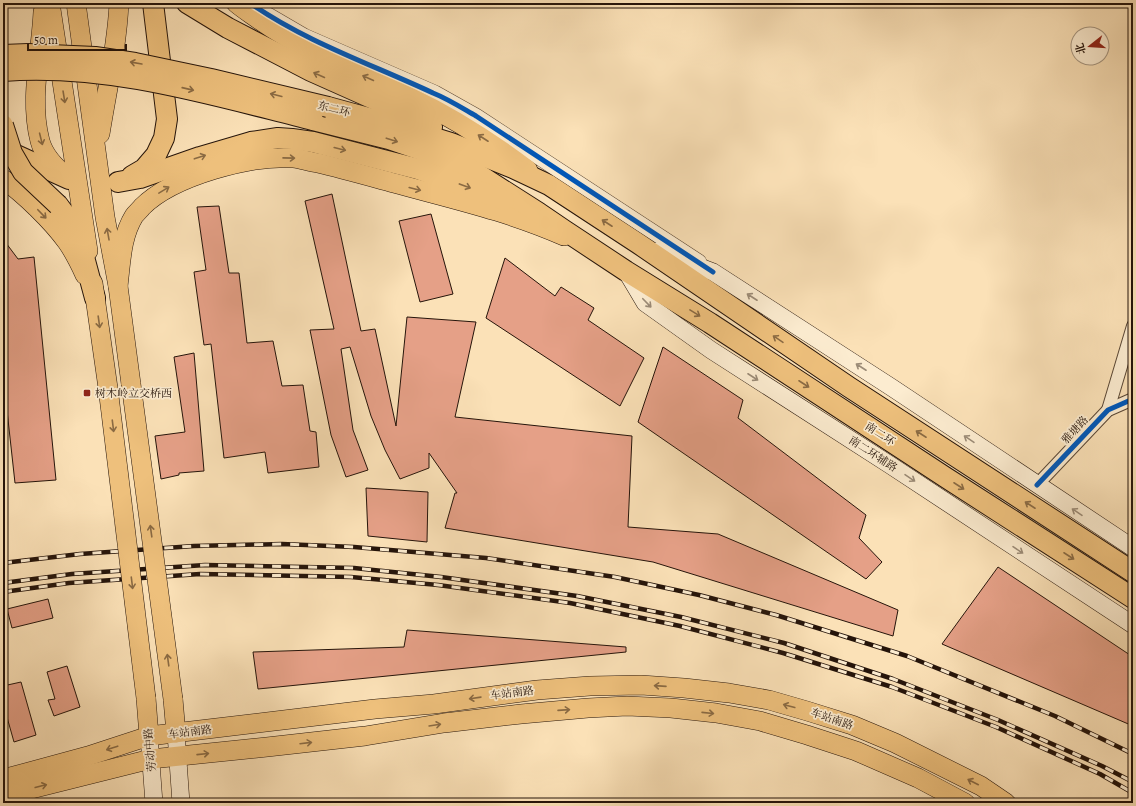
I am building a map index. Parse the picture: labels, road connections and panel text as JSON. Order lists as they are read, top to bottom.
{
  "streets": {
    "highway": ["东二环", "南二环"],
    "main road": ["南二环辅路", "车站南路", "劳动中路"],
    "street": ["雅塘路"]
  },
  "crossings": [
    ["东二环", "南二环"],
    ["东二环", "南二环辅路"],
    ["南二环", "南二环辅路"],
    ["车站南路", "劳动中路"]
  ],
  "places": {
    "transit": ["树木岭立交桥西"]
  },
  "scale_bar": "50 m",
  "north": "left"
}
